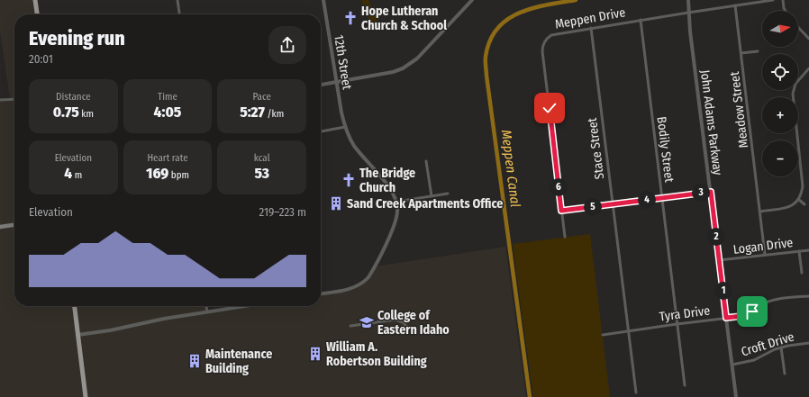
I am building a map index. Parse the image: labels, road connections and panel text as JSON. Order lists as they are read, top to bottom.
{
  "streets": {
    "street": [
      "Meppen Drive",
      "12th Street",
      "Meadow Street",
      "John Adams Parkway",
      "Stace Street",
      "Bodily Street",
      "Logan Drive",
      "Tyra Drive",
      "Croft Drive"
    ]
  },
  "crossings": [
    ["Meppen Drive", "Meadow Street"],
    ["Meppen Drive", "John Adams Parkway"],
    ["Meppen Drive", "Stace Street"],
    ["Meppen Drive", "Bodily Street"],
    ["Meadow Street", "Logan Drive"],
    ["John Adams Parkway", "Logan Drive"],
    ["John Adams Parkway", "Tyra Drive"],
    ["John Adams Parkway", "Croft Drive"],
    ["Stace Street", "Tyra Drive"],
    ["Bodily Street", "Tyra Drive"]
  ],
  "water": ["Meppen Canal"],
  "places": {
    "church": ["Hope Lutheran Church & School", "The Bridge Church"],
    "building": ["Sand Creek Apartments Office", "William A. Robertson Building", "Maintenance Building"],
    "school or university": ["College of Eastern Idaho"]
  },
  "north": "right",
  "page": {
    "map_buttons": ["+", "−"],
    "heading": ["Evening run", "20:01"],
    "stats": [
      ["Distance", "0.75 km"],
      ["Time", "4:05"],
      ["Pace", "5:27 /km"],
      ["Elevation", "4 m"],
      ["Heart rate", "169 bpm"],
      ["kcal", "53"]
    ],
    "pins": [
      "6",
      "3",
      "4",
      "5",
      "2",
      "1"
    ],
    "chart": ["Elevation", "219–223 m"]
  }
}
